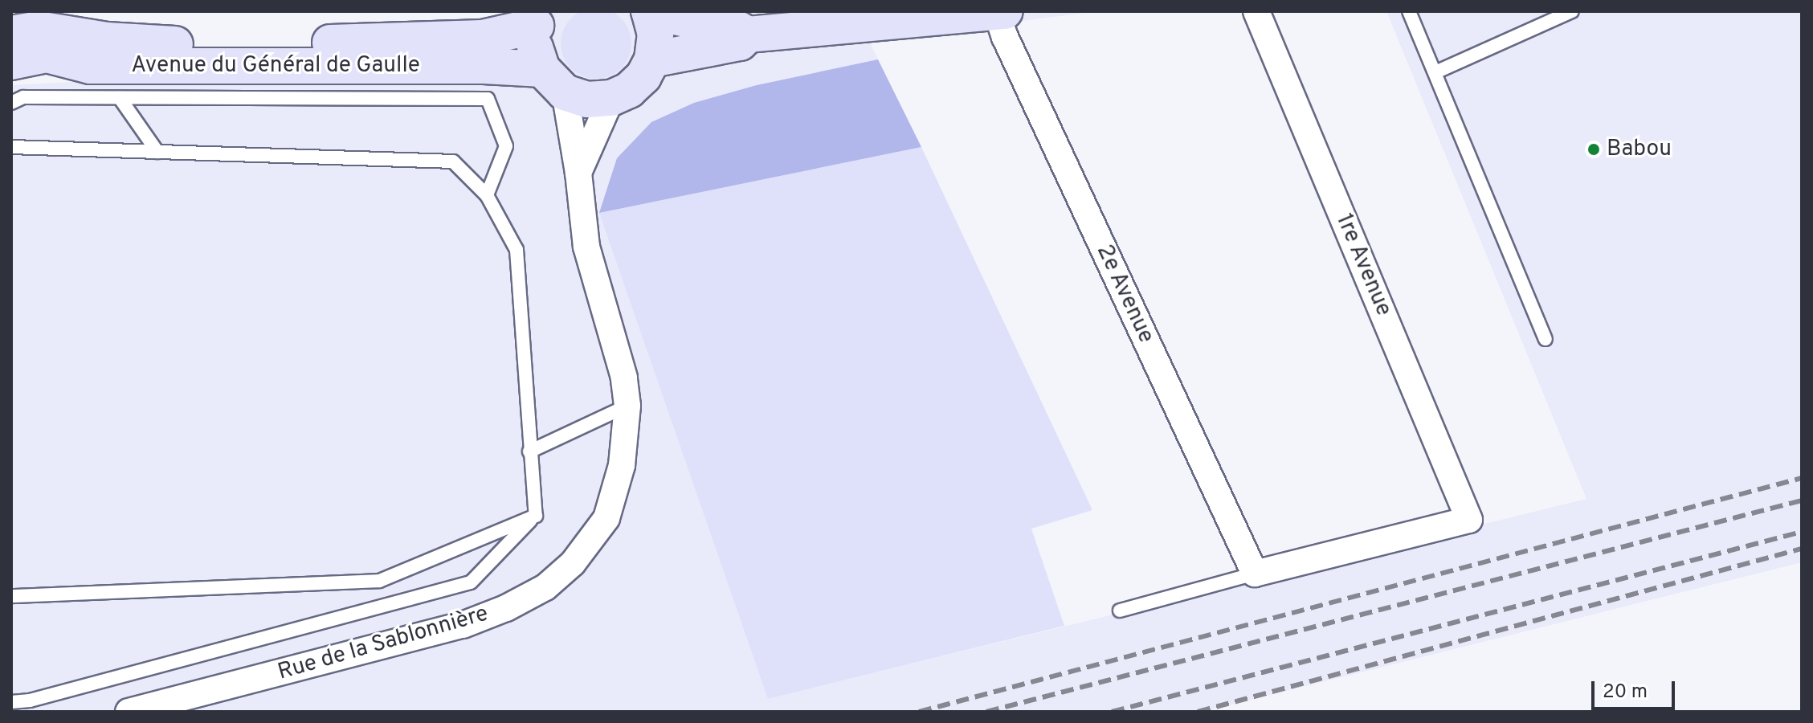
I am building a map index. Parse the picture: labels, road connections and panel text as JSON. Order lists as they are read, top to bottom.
{
  "streets": {
    "main road": ["Avenue du Général de Gaulle"],
    "street": ["1re Avenue", "2e Avenue", "Rue de la Sablonnière"]
  },
  "crossings": [
    ["Avenue du Général de Gaulle", "Rue de la Sablonnière"],
    ["1re Avenue", "2e Avenue"]
  ],
  "places": ["Babou"],
  "scale_bar": "20 m"
}
